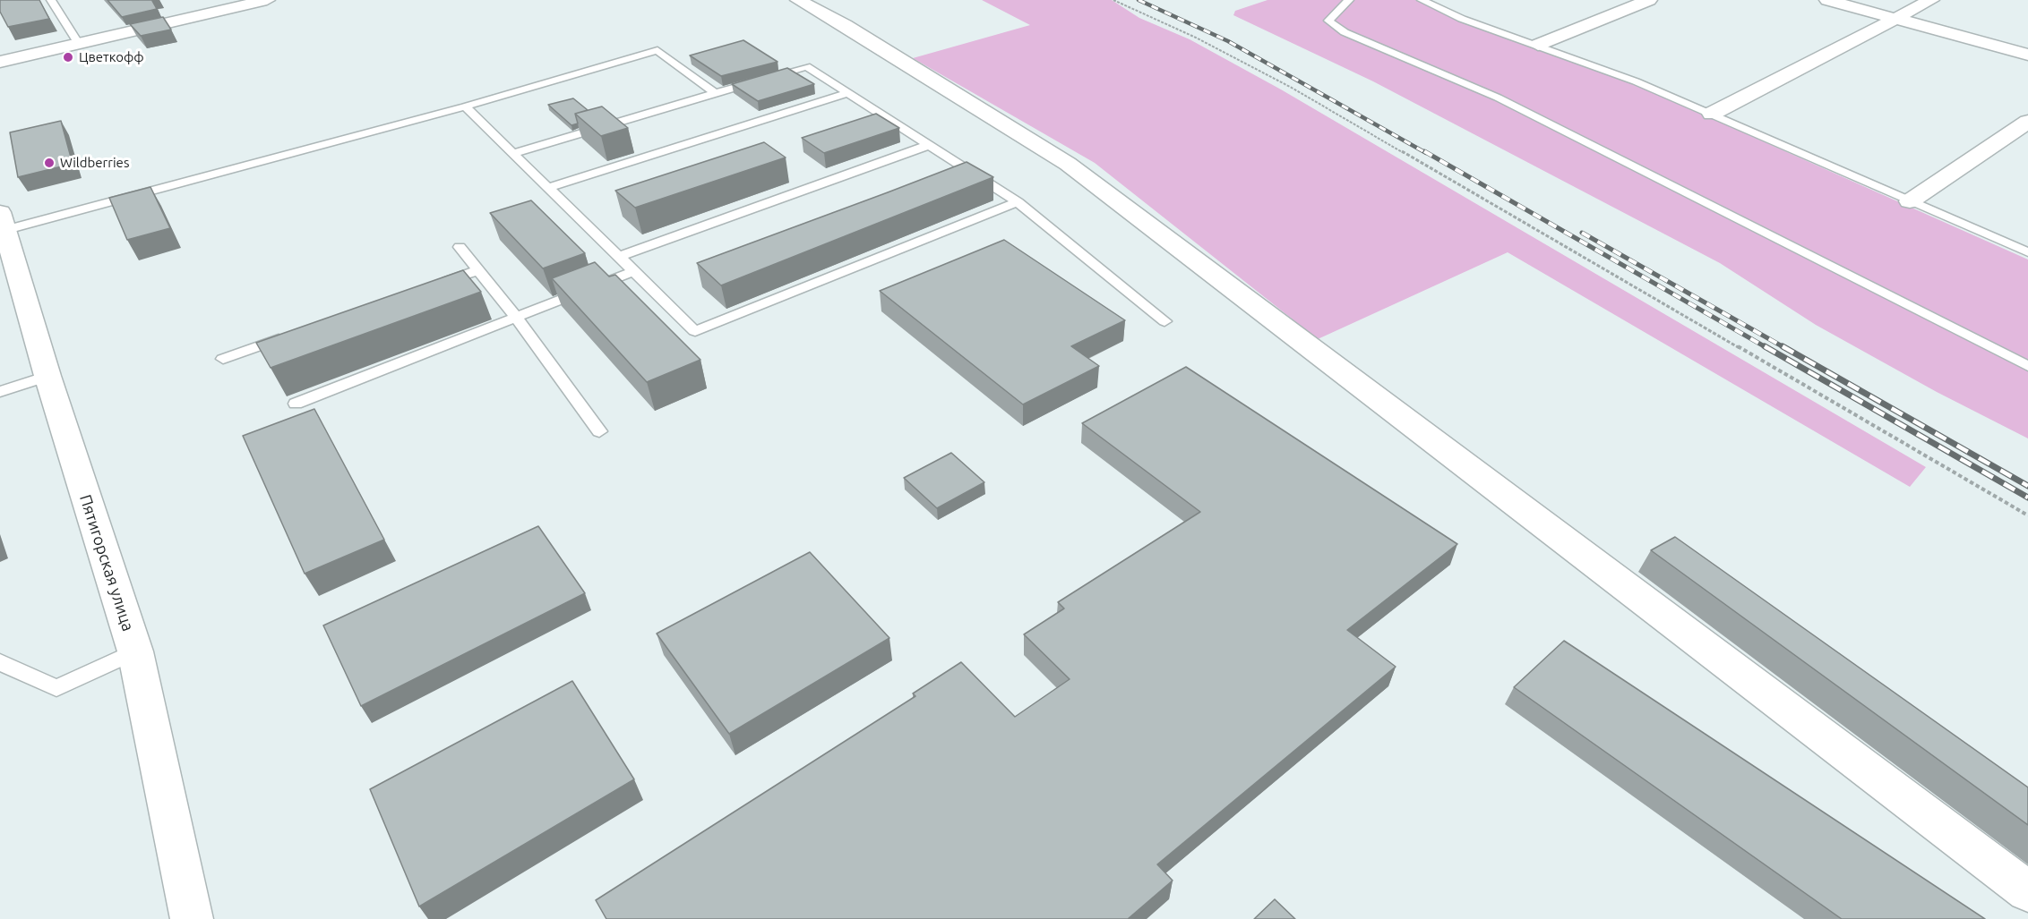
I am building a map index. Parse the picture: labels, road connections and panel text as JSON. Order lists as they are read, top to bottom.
{
  "streets": {
    "street": ["Пятигорская улица"]
  },
  "places": ["Цветкофф", "Wildberries"]
}
